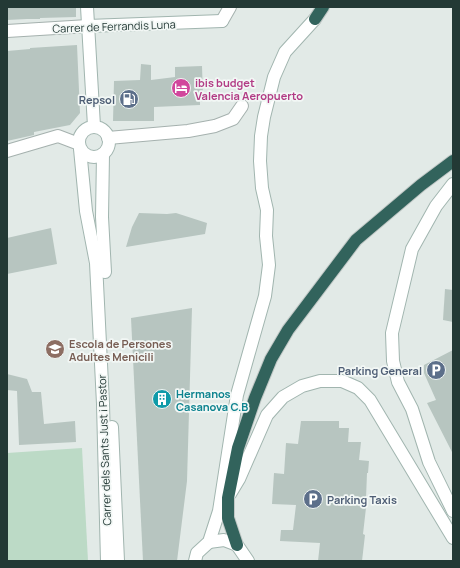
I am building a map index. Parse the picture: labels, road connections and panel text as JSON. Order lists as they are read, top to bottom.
{
  "streets": {
    "main road": ["Carrer de Ferrandis Luna", "Carrer dels Sants Just i Pastor"]
  },
  "places": {
    "hotel": ["ibis budget Valencia Aeropuerto"],
    "fuel station": ["Repsol"],
    "school or university": ["Escola de Persones Adultes Menicili"],
    "parking": ["Parking General", "Parking Taxis"],
    "building": ["Hermanos Casanova C.B"]
  }
}
